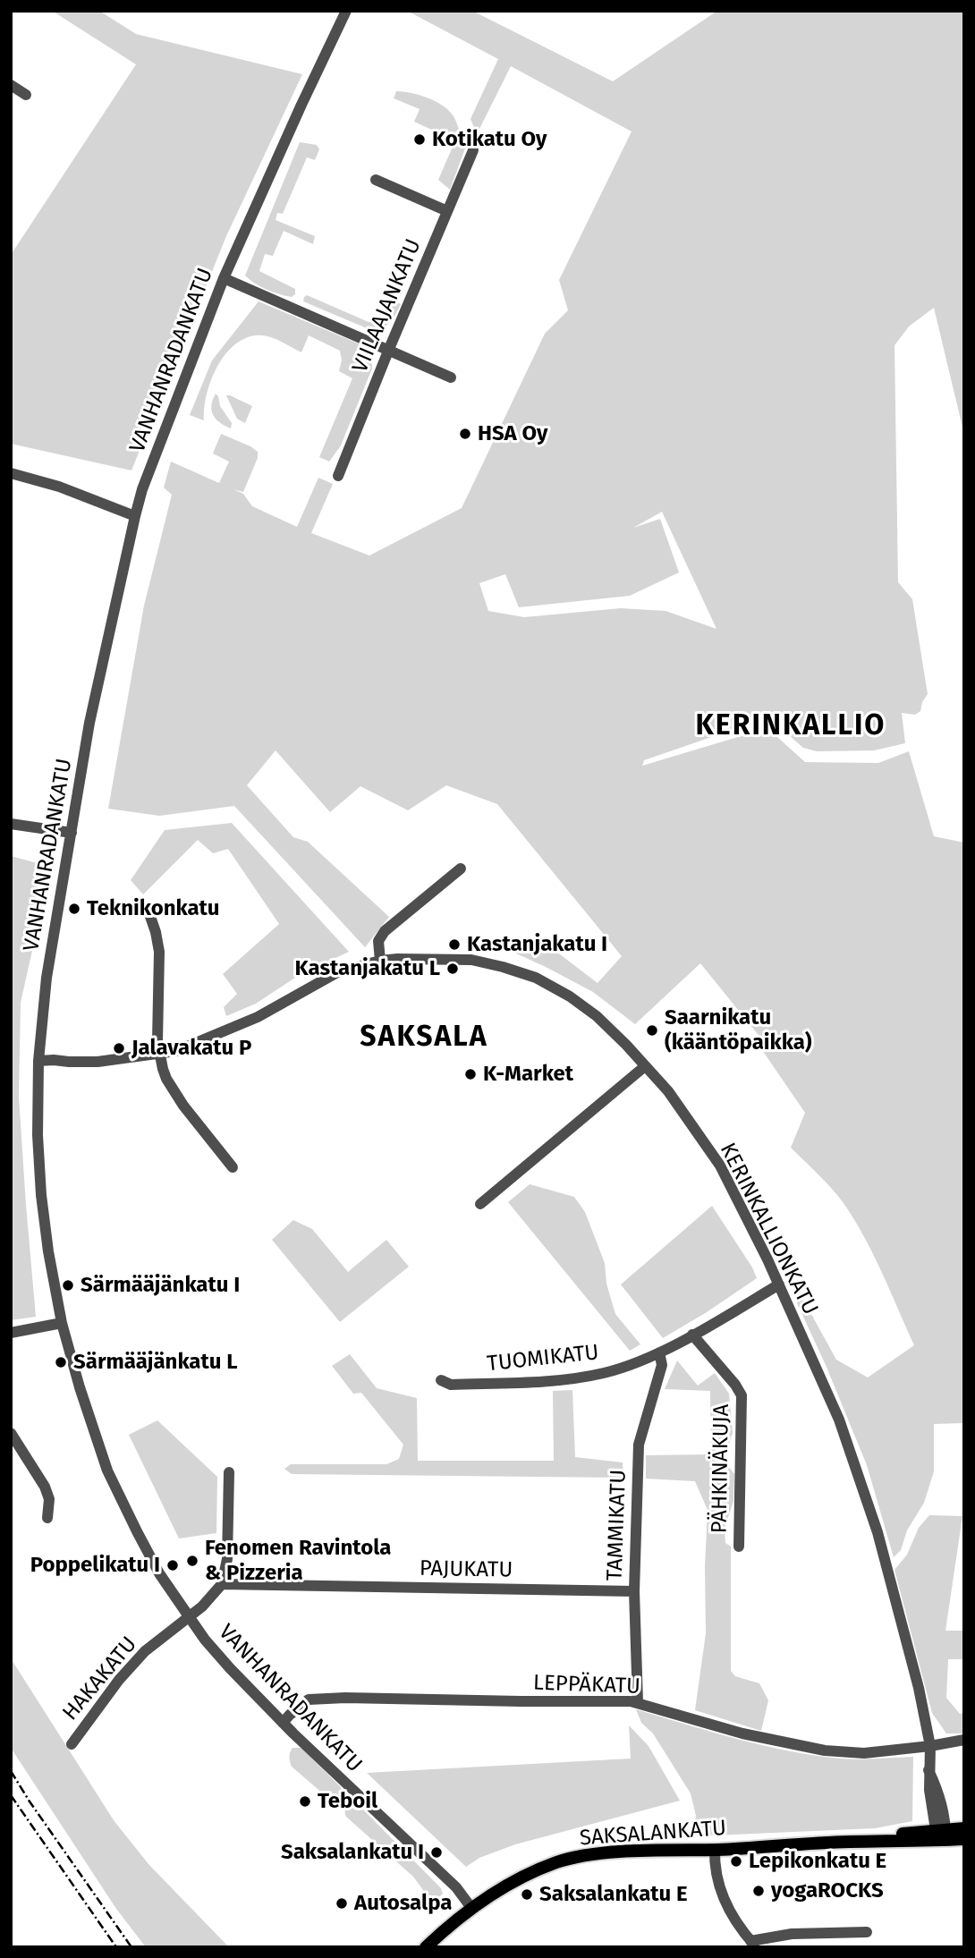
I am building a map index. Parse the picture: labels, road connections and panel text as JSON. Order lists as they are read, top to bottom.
{
  "streets": {
    "main road": ["SAKSALANKATU"],
    "street": [
      "VIILAAJANKATU",
      "VANHANRADANKATU",
      "KERINKALLIONKATU",
      "TUOMIKATU",
      "PÄHKINÄKUJA",
      "TAMMIKATU",
      "PAJUKATU",
      "HAKAKATU",
      "LEPPÄKATU"
    ]
  },
  "crossings": [
    ["VANHANRADANKATU", "KERINKALLIONKATU"],
    ["VANHANRADANKATU", "HAKAKATU"],
    ["VANHANRADANKATU", "LEPPÄKATU"],
    ["VANHANRADANKATU", "SAKSALANKATU"],
    ["KERINKALLIONKATU", "TUOMIKATU"],
    ["KERINKALLIONKATU", "LEPPÄKATU"],
    ["KERINKALLIONKATU", "SAKSALANKATU"],
    ["TUOMIKATU", "PÄHKINÄKUJA"],
    ["TUOMIKATU", "TAMMIKATU"],
    ["TAMMIKATU", "PAJUKATU"],
    ["TAMMIKATU", "LEPPÄKATU"],
    ["PAJUKATU", "HAKAKATU"]
  ],
  "districts": ["KERINKALLIO", "SAKSALA"],
  "places": [
    "Kotikatu Oy",
    "HSA Oy",
    "Teknikonkatu",
    "Kastanjakatu I",
    "Kastanjakatu L",
    "Saarnikatu (kääntöpaikka)",
    "Jalavakatu P",
    "K-Market",
    "Särmääjänkatu I",
    "Särmääjänkatu L",
    "Fenomen Ravintola & Pizzeria",
    "Poppelikatu I",
    "Teboil",
    "Saksalankatu I",
    "Lepikonkatu E",
    "yogaROCKS",
    "Saksalankatu E",
    "Autosalpa"
  ]
}
